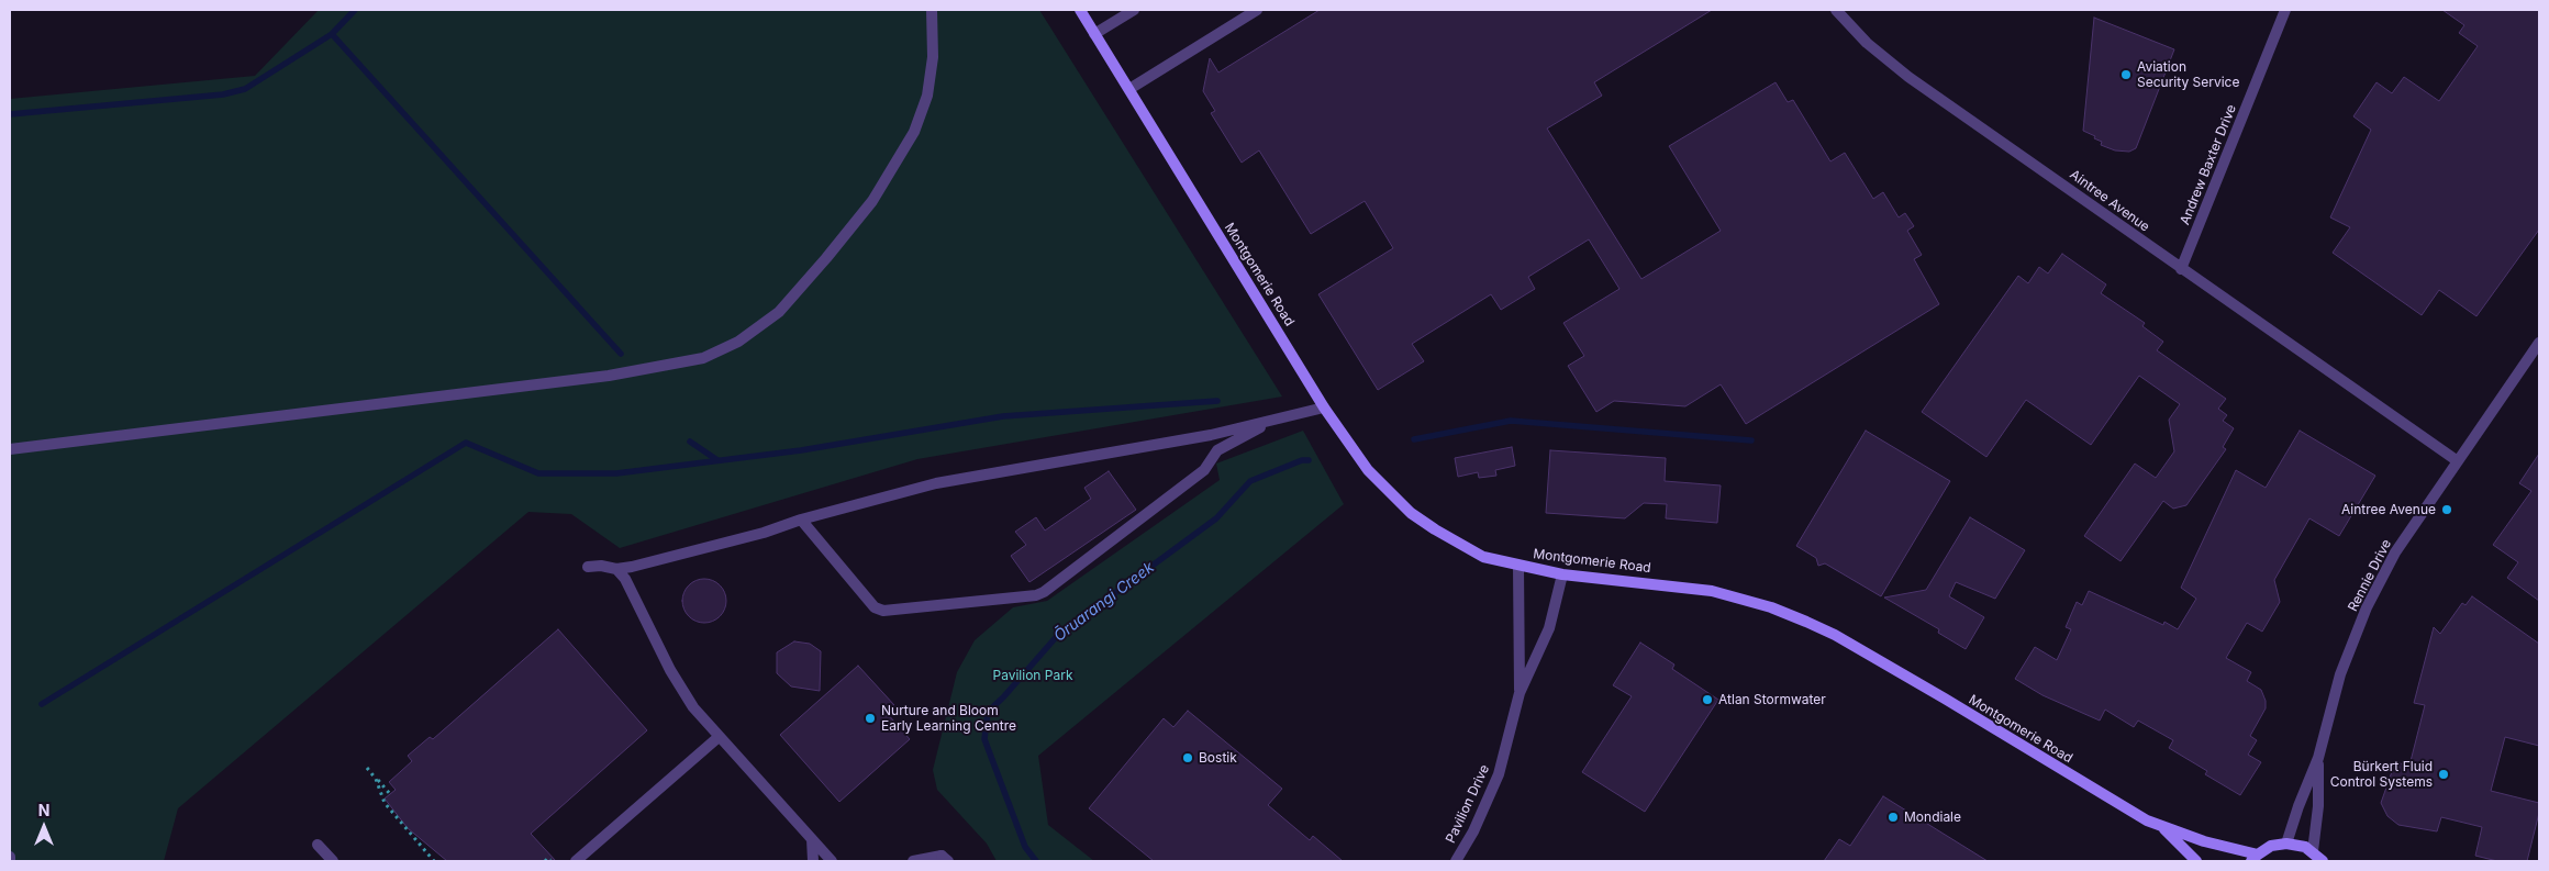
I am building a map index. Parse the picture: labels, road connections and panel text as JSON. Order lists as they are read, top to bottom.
{
  "streets": {
    "street": [
      "Andrew Baxter Drive",
      "Aintree Avenue",
      "Montgomerie Road",
      "Rennie Drive",
      "Pavilion Drive"
    ]
  },
  "crossings": [
    ["Andrew Baxter Drive", "Aintree Avenue"],
    ["Aintree Avenue", "Rennie Drive"],
    ["Montgomerie Road", "Pavilion Drive"]
  ],
  "water": ["Ōruarangi Creek"],
  "parks": ["Pavilion Park"],
  "places": [
    "Aviation Security Service",
    "Aintree Avenue",
    "Atlan Stormwater",
    "Nurture and Bloom Early Learning Centre",
    "Bostik",
    "Bürkert Fluid Control Systems",
    "Mondiale"
  ],
  "north": "top"
}
